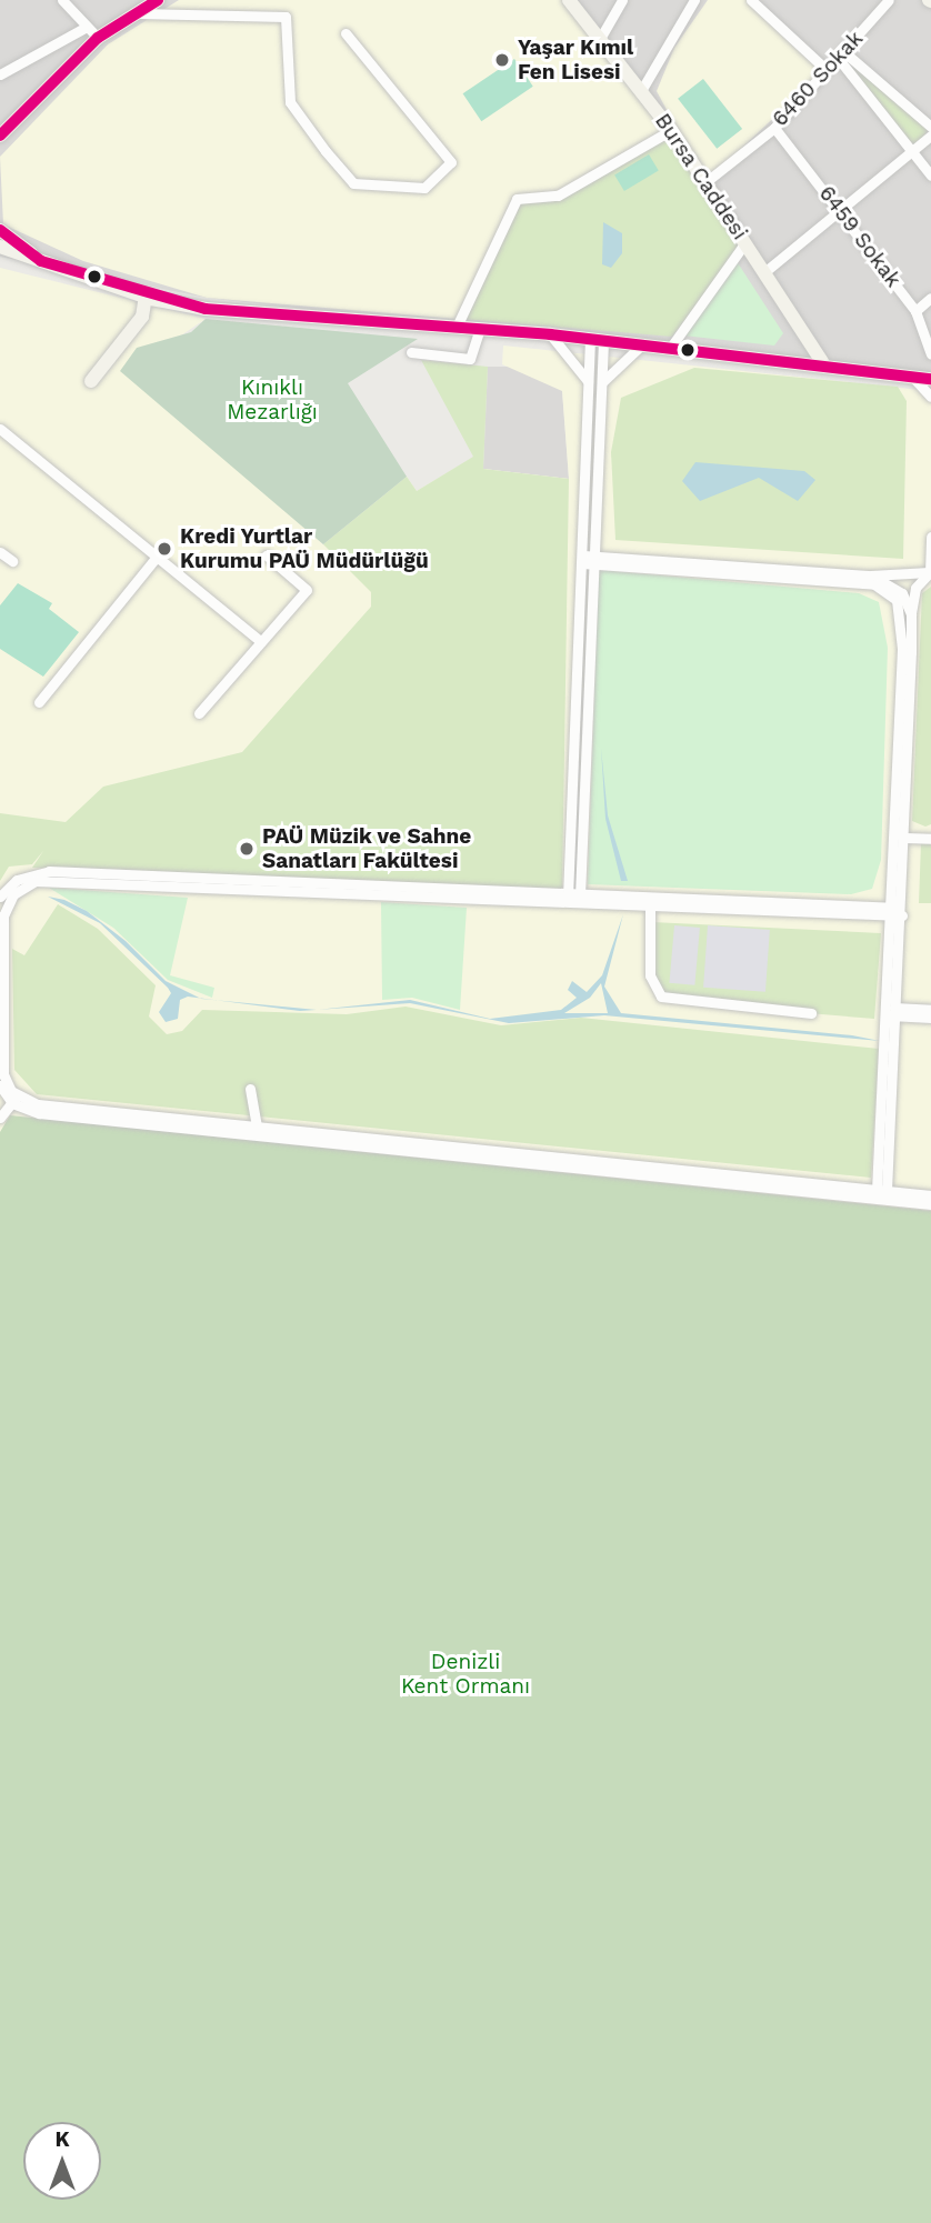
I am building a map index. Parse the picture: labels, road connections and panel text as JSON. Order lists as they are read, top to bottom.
{
  "streets": {
    "main road": ["Bursa Caddesi"],
    "street": ["6460 Sokak", "6459 Sokak"]
  },
  "crossings": [
    ["6460 Sokak", "Bursa Caddesi"],
    ["6460 Sokak", "6459 Sokak"]
  ],
  "parks": ["Kınıklı Mezarlığı", "Denizli Kent Ormanı"],
  "places": ["Yaşar Kımıl Fen Lisesi", "Kredi Yurtlar Kurumu PAÜ Müdürlüğü", "PAÜ Müzik ve Sahne Sanatları Fakültesi"],
  "north": "top"
}
